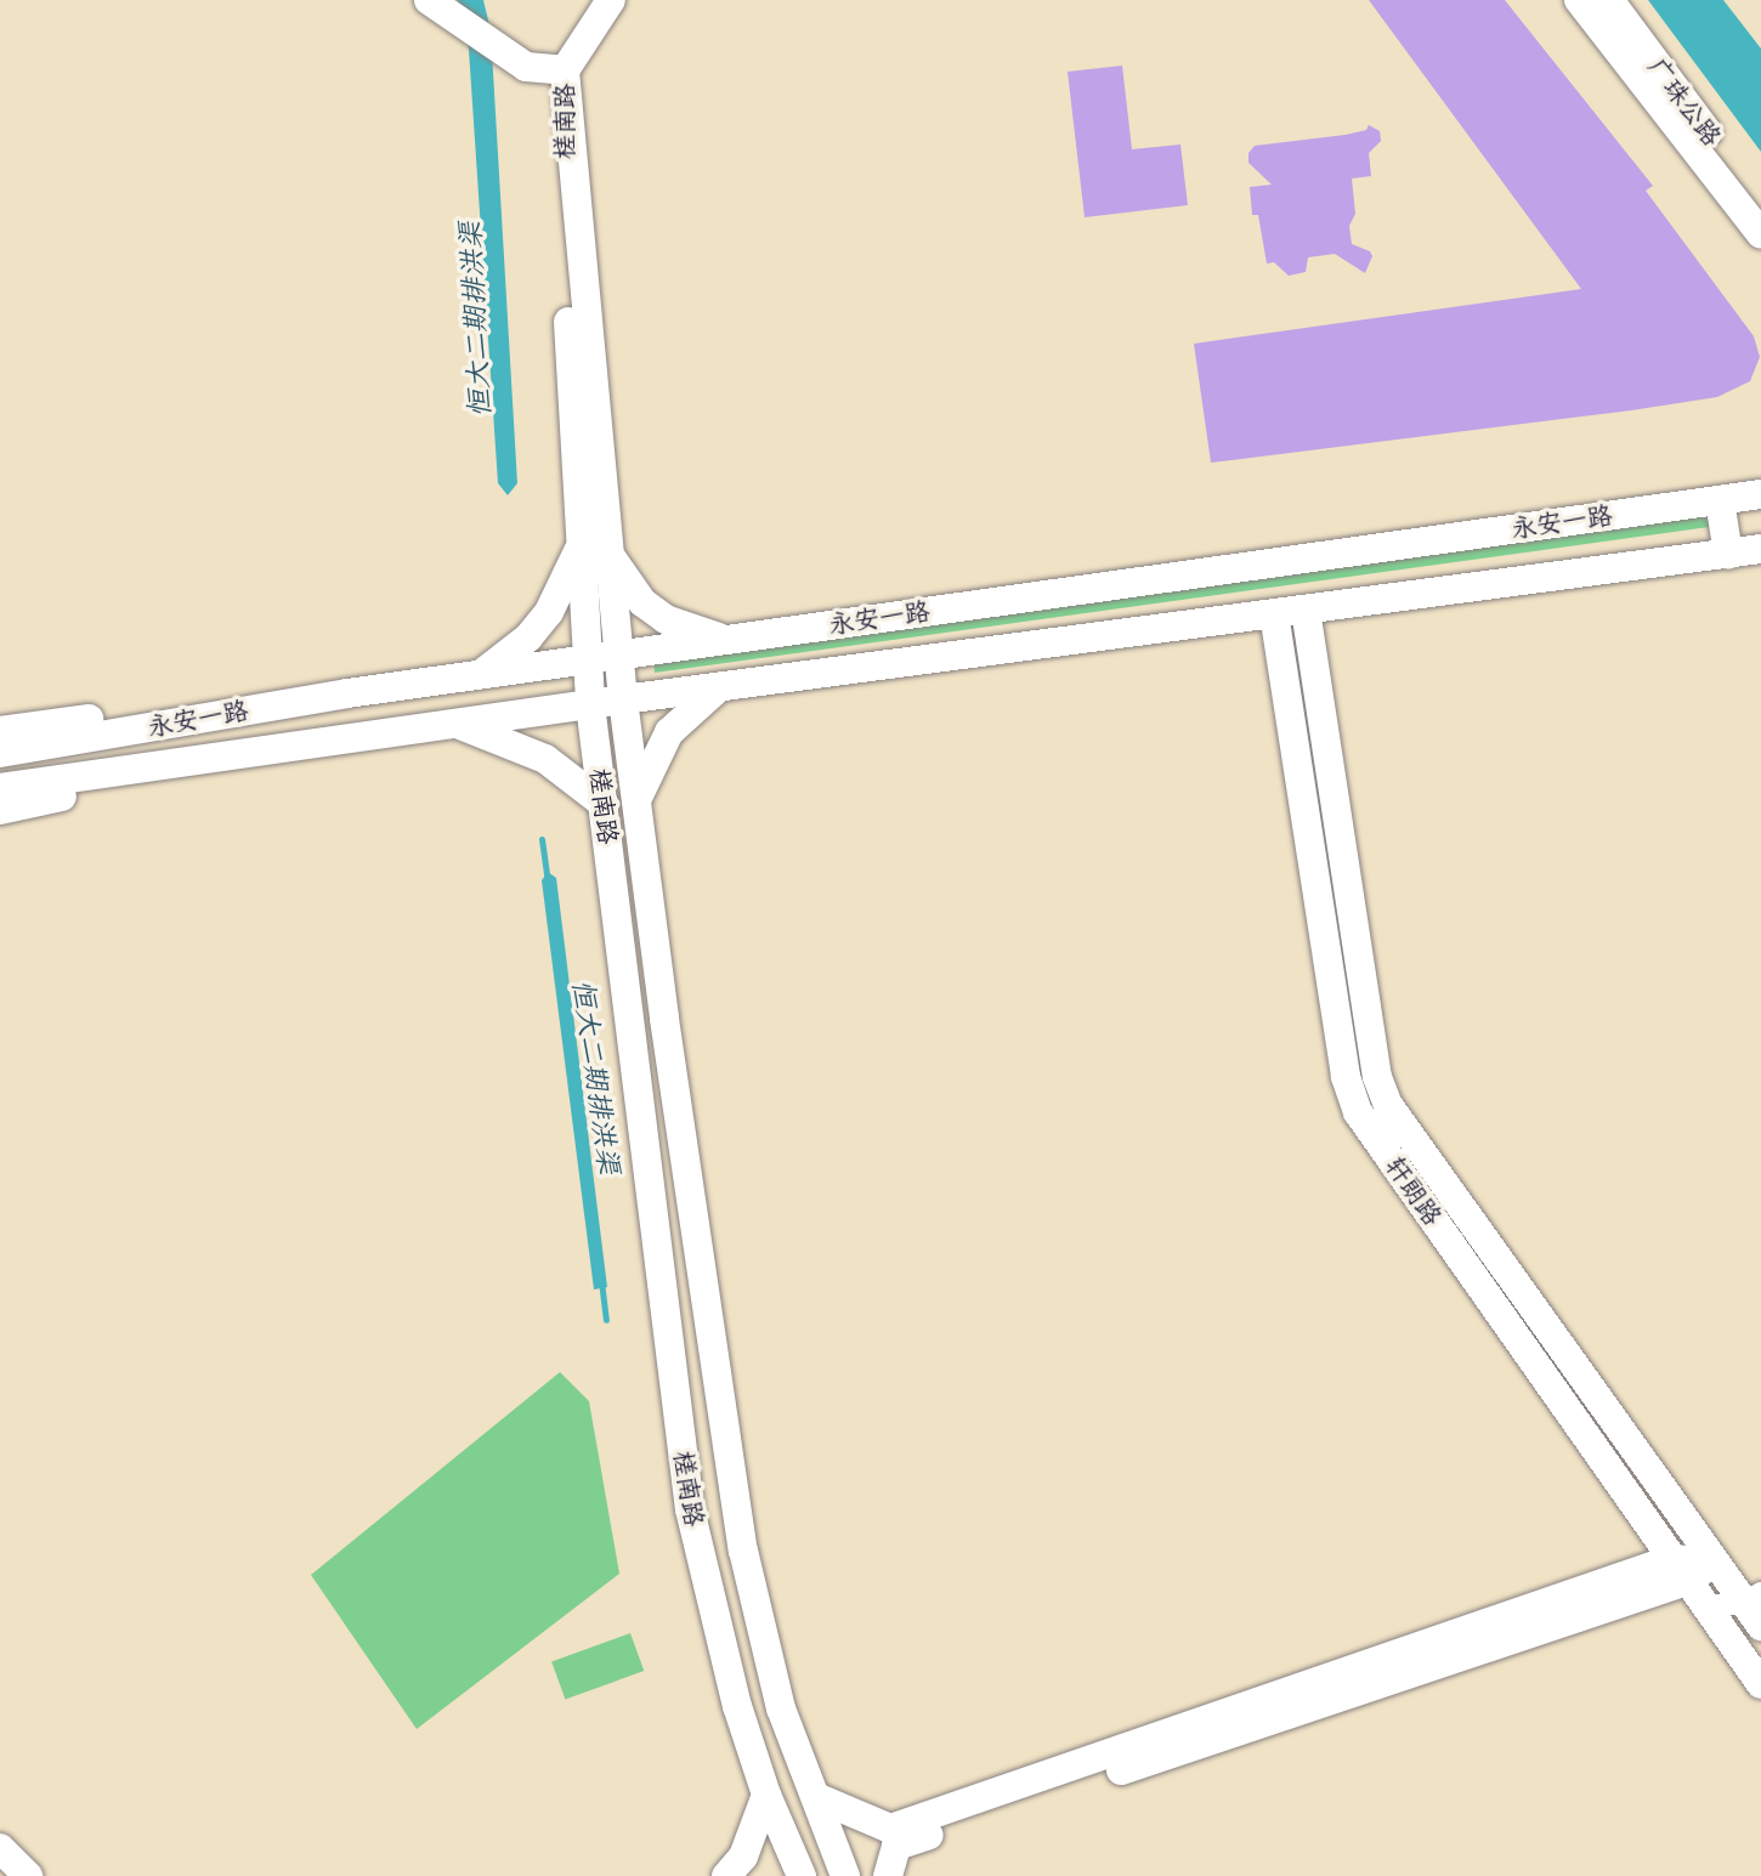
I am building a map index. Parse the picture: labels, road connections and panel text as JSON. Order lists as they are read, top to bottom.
{
  "streets": {
    "main road": [
      "广珠公路",
      "槎南路",
      "永安一路",
      "轩朗路"
    ]
  },
  "crossings": [
    ["槎南路", "永安一路"],
    ["永安一路", "轩朗路"]
  ],
  "water": ["恒大二期排洪渠"]
}
